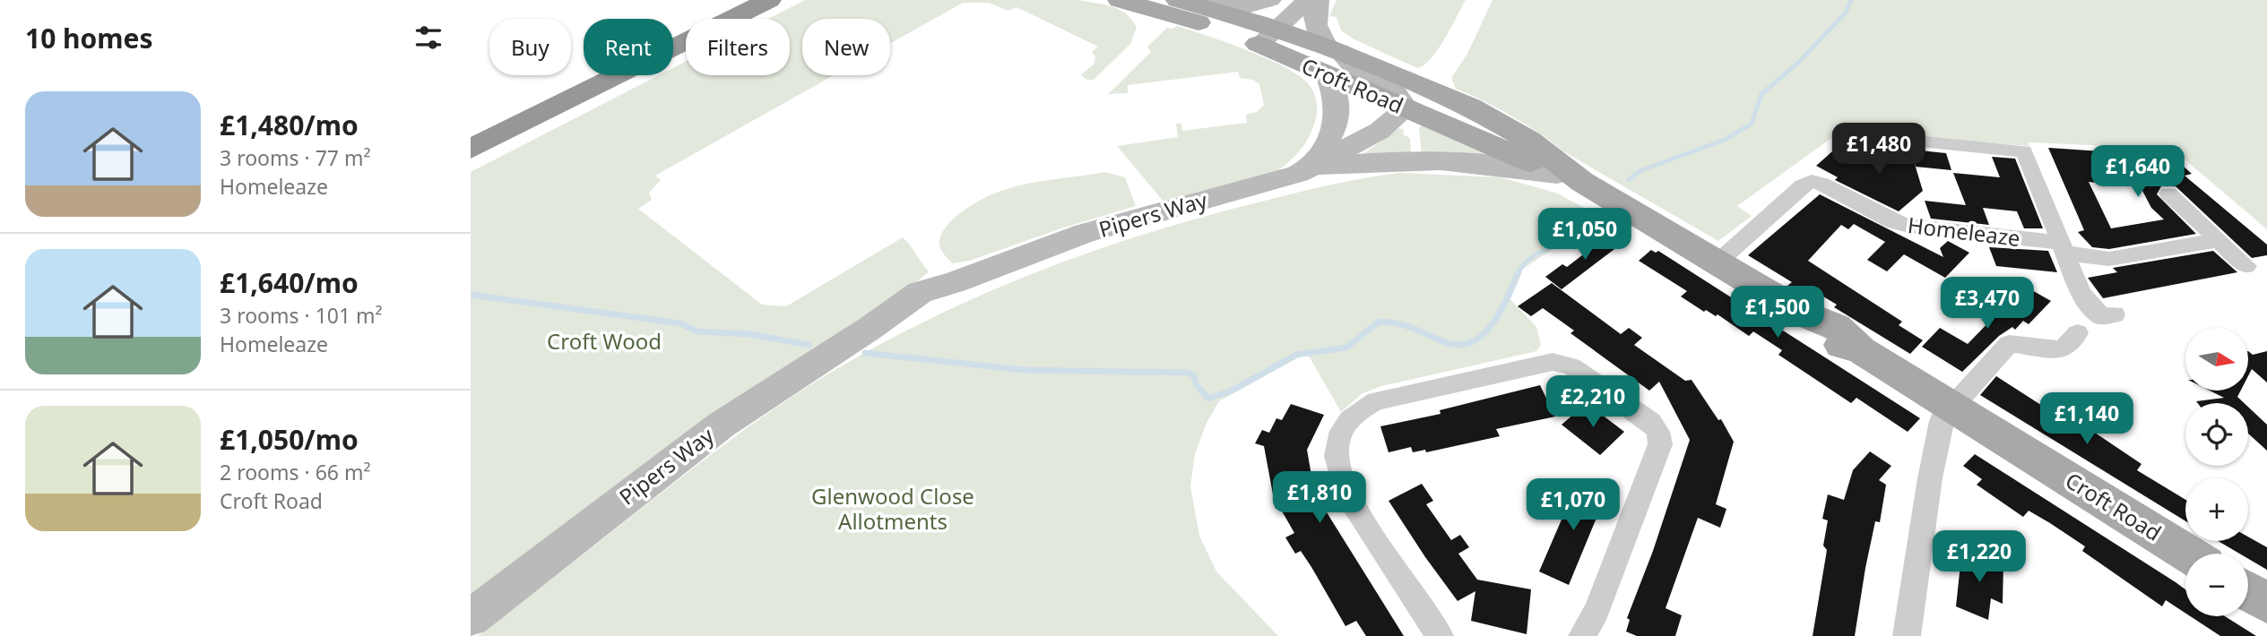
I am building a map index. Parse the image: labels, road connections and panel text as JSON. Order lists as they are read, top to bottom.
{
  "streets": {
    "main road": ["Croft Road", "Pipers Way"],
    "street": ["Homeleaze"]
  },
  "crossings": [
    ["Croft Road", "Pipers Way"],
    ["Croft Road", "Homeleaze"]
  ],
  "parks": ["Croft Wood", "Glenwood Close Allotments"],
  "north": "right",
  "page": {
    "heading": "10 homes",
    "chip": [
      "Buy",
      "Rent",
      "Filters",
      "New"
    ],
    "list": [
      {
        "name": "£1,480/mo",
        "note": "3 rooms · 77 m² · Homeleaze"
      },
      {
        "name": "£1,640/mo",
        "note": "3 rooms · 101 m² · Homeleaze"
      },
      {
        "name": "£1,050/mo",
        "note": "2 rooms · 66 m² · Croft Road"
      }
    ],
    "price": [
      "£1,480",
      "£1,640",
      "£1,050",
      "£3,470",
      "£1,500",
      "£2,210",
      "£1,140",
      "£1,810",
      "£1,070",
      "£1,220"
    ],
    "map_buttons": ["+", "−"]
  }
}
